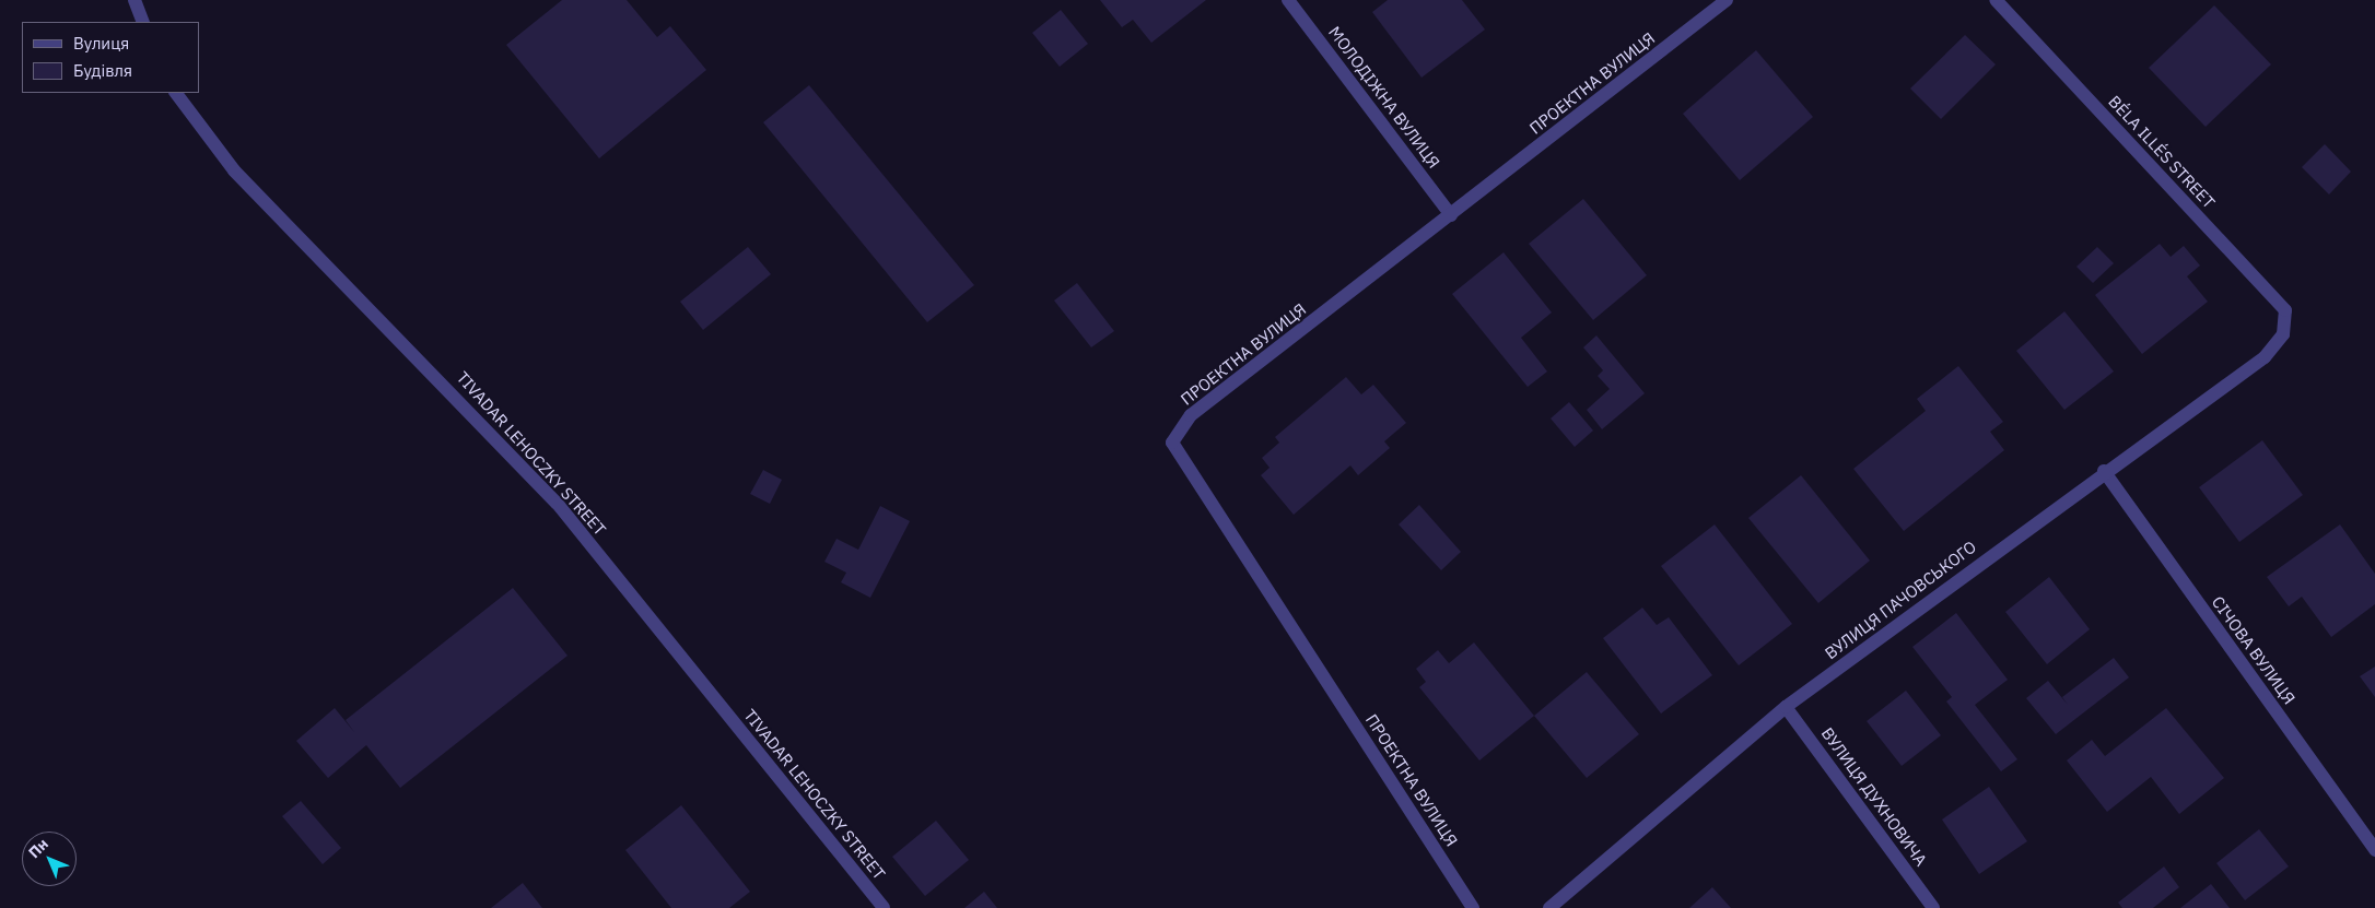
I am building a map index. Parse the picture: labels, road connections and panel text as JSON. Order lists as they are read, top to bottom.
{
  "streets": {
    "street": [
      "ПРОЕКТНА ВУЛИЦЯ",
      "МОЛОДІЖНА ВУЛИЦЯ",
      "BÉLA ILLÉS STREET",
      "TIVADAR LEHOCZKY STREET",
      "ВУЛИЦЯ ПАЧОВСЬКОГО",
      "СІЧОВА ВУЛИЦЯ",
      "ВУЛИЦЯ ДУХНОВИЧА"
    ]
  },
  "crossings": [
    ["ПРОЕКТНА ВУЛИЦЯ", "МОЛОДІЖНА ВУЛИЦЯ"],
    ["BÉLA ILLÉS STREET", "ВУЛИЦЯ ПАЧОВСЬКОГО"],
    ["ВУЛИЦЯ ПАЧОВСЬКОГО", "СІЧОВА ВУЛИЦЯ"],
    ["ВУЛИЦЯ ПАЧОВСЬКОГО", "ВУЛИЦЯ ДУХНОВИЧА"]
  ],
  "legend": ["Вулиця", "Будівля"],
  "north": "top left"
}
